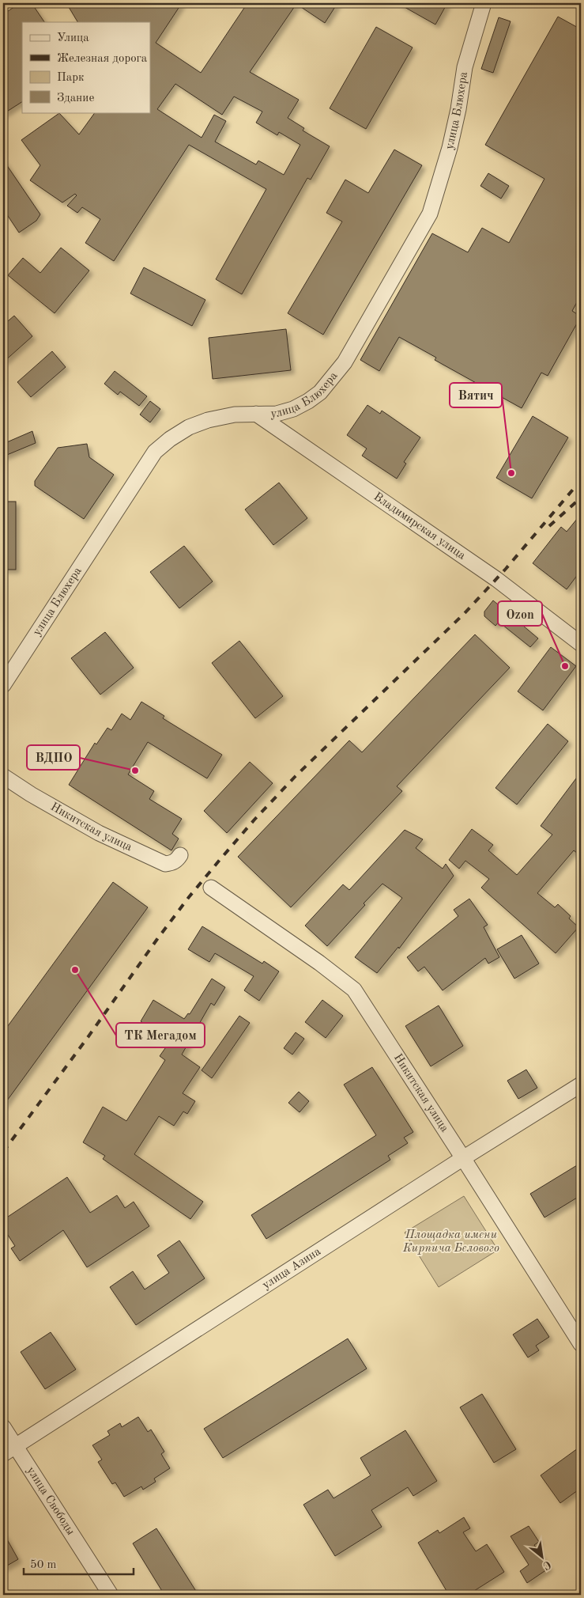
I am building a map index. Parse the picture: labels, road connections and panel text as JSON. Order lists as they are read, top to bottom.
{
  "streets": {
    "street": [
      "улица Блюхера",
      "Владимирская улица",
      "Никитская улица",
      "улица Азина",
      "улица Свободы"
    ]
  },
  "crossings": [
    ["улица Блюхера", "Владимирская улица"],
    ["Никитская улица", "улица Азина"],
    ["улица Азина", "улица Свободы"]
  ],
  "parks": ["Площадка имени Кирпича Белового"],
  "places": [
    "Вятич",
    "Ozon",
    "ВДПО",
    "ТК Мегадом"
  ],
  "legend": [
    "Улица",
    "Железная дорога",
    "Парк",
    "Здание"
  ],
  "scale_bar": "50 m",
  "north": "bottom right"
}
